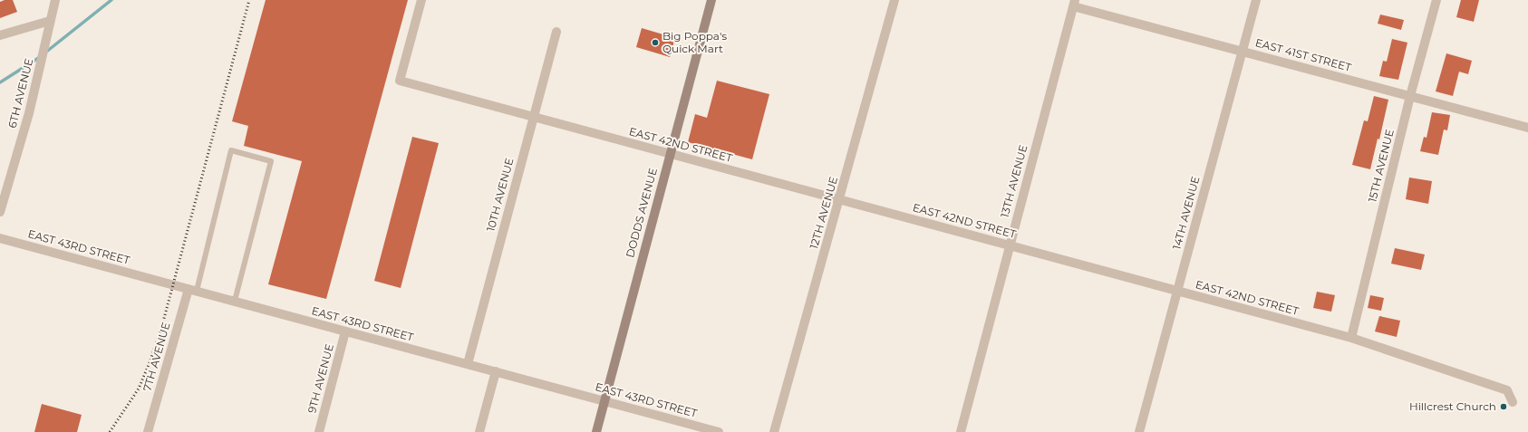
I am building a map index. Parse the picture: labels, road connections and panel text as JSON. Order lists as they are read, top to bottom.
{
  "streets": {
    "street": [
      "EAST 41ST STREET",
      "6TH AVENUE",
      "EAST 42ND STREET",
      "15TH AVENUE",
      "13TH AVENUE",
      "10TH AVENUE",
      "DODDS AVENUE",
      "12TH AVENUE",
      "14TH AVENUE",
      "EAST 43RD STREET",
      "7TH AVENUE",
      "9TH AVENUE"
    ]
  },
  "crossings": [
    ["EAST 41ST STREET", "15TH AVENUE"],
    ["EAST 41ST STREET", "13TH AVENUE"],
    ["EAST 41ST STREET", "14TH AVENUE"],
    ["EAST 42ND STREET", "15TH AVENUE"],
    ["EAST 42ND STREET", "13TH AVENUE"],
    ["EAST 42ND STREET", "10TH AVENUE"],
    ["EAST 42ND STREET", "DODDS AVENUE"],
    ["EAST 42ND STREET", "12TH AVENUE"],
    ["EAST 42ND STREET", "14TH AVENUE"],
    ["10TH AVENUE", "EAST 43RD STREET"],
    ["DODDS AVENUE", "EAST 43RD STREET"],
    ["EAST 43RD STREET", "7TH AVENUE"],
    ["EAST 43RD STREET", "9TH AVENUE"]
  ],
  "places": ["Big Poppa's Quick Mart", "Hillcrest Church"]
}
